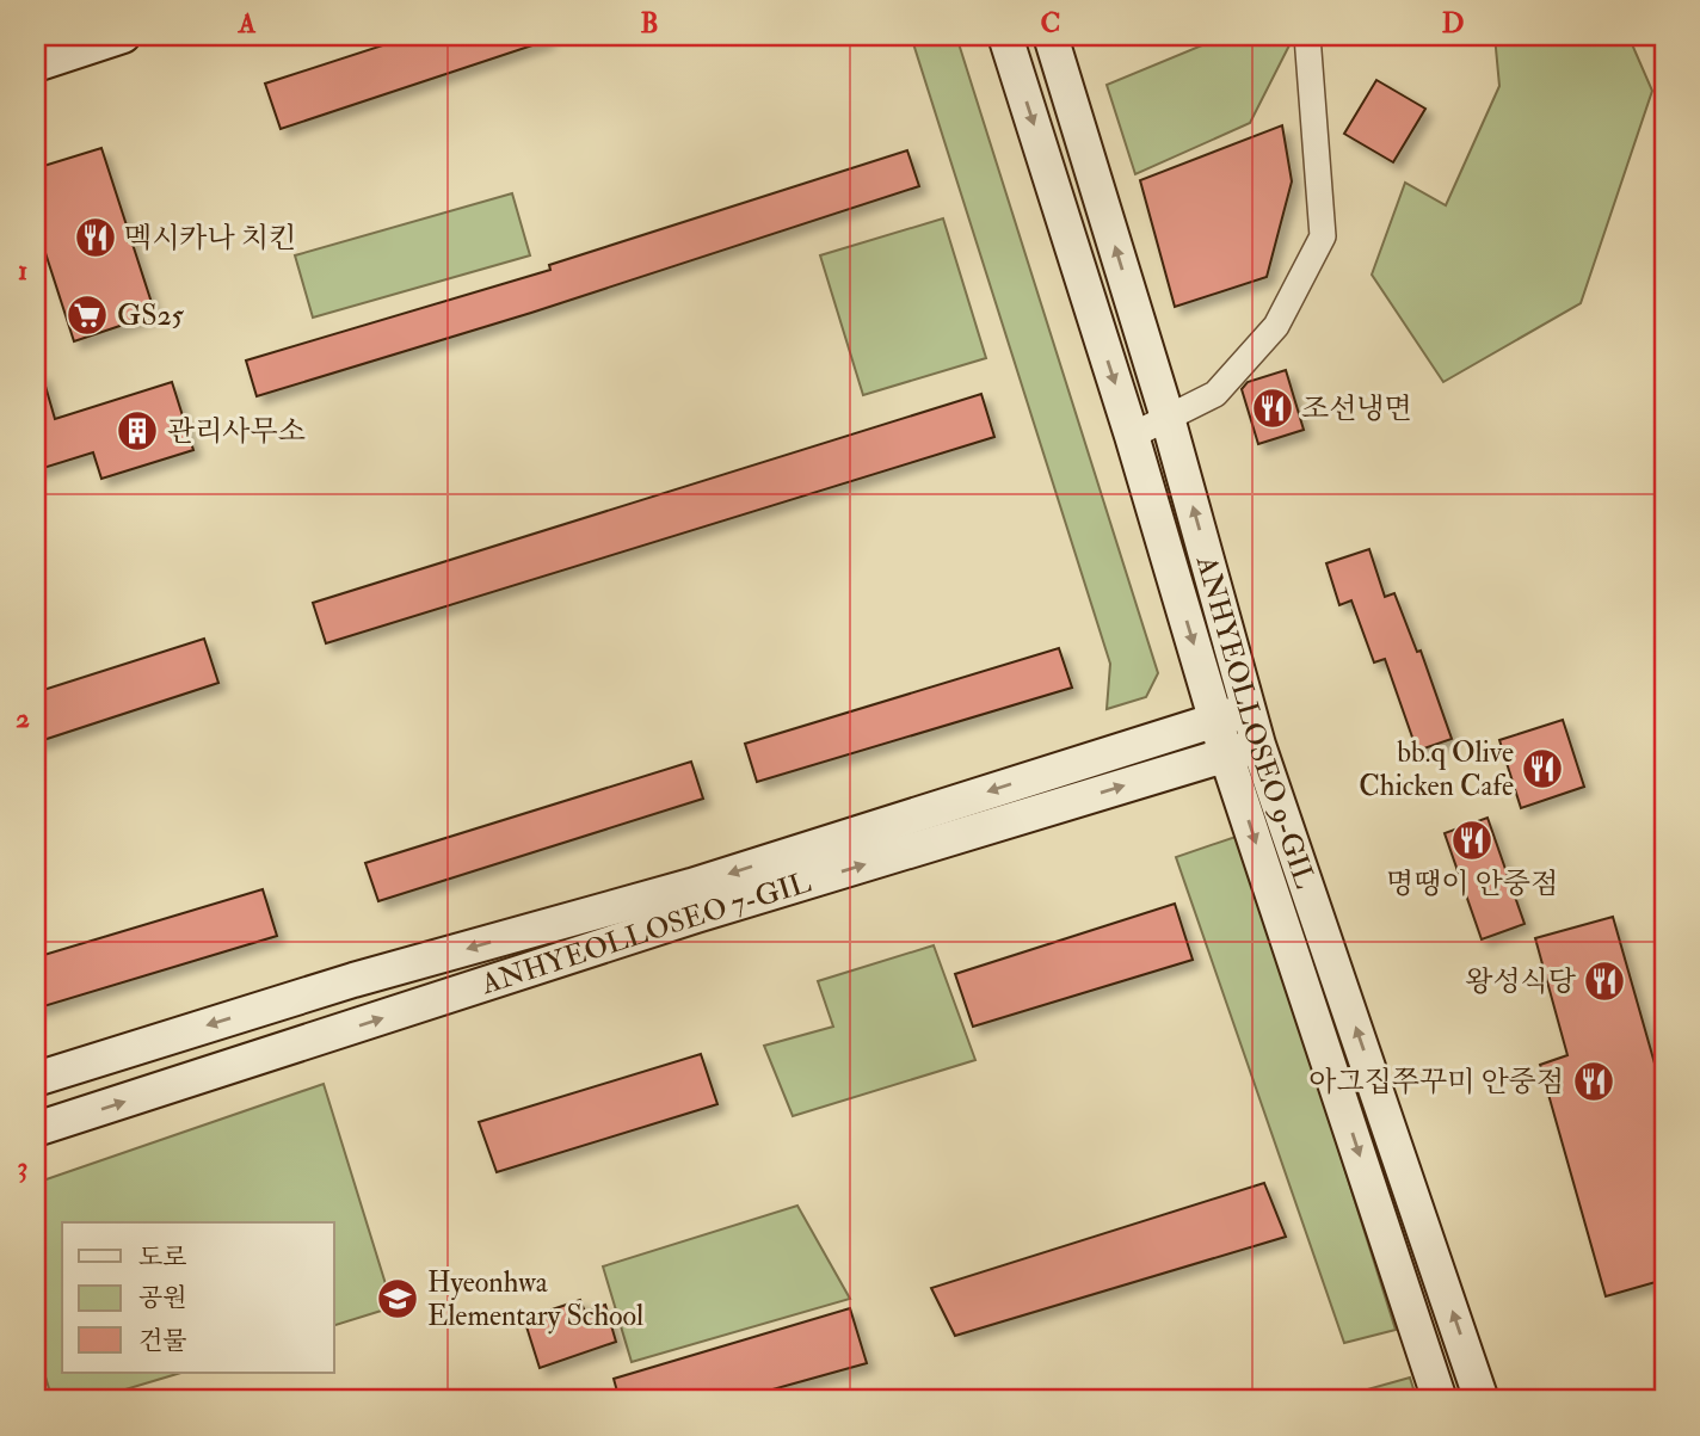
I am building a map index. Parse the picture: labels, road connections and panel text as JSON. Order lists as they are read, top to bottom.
{
  "streets": {
    "street": ["ANHYEOLLOSEO 9-GIL", "ANHYEOLLOSEO 7-GIL"]
  },
  "crossings": [
    ["ANHYEOLLOSEO 9-GIL", "ANHYEOLLOSEO 7-GIL"]
  ],
  "places": {
    "restaurant": [
      "멕시카나 치킨",
      "조선냉면",
      "bb.q Olive Chicken Cafe",
      "명땡이 안중점",
      "왕성식당",
      "아그집쭈꾸미 안중점"
    ],
    "supermarket": ["GS25"],
    "building": ["관리사무소"],
    "school or university": ["Hyeonhwa Elementary School"]
  },
  "legend": ["도로", "공원", "건물"],
  "grid": {
    "columns": [
      "A",
      "B",
      "C",
      "D"
    ],
    "rows": ["1", "2", "3"]
  }
}
